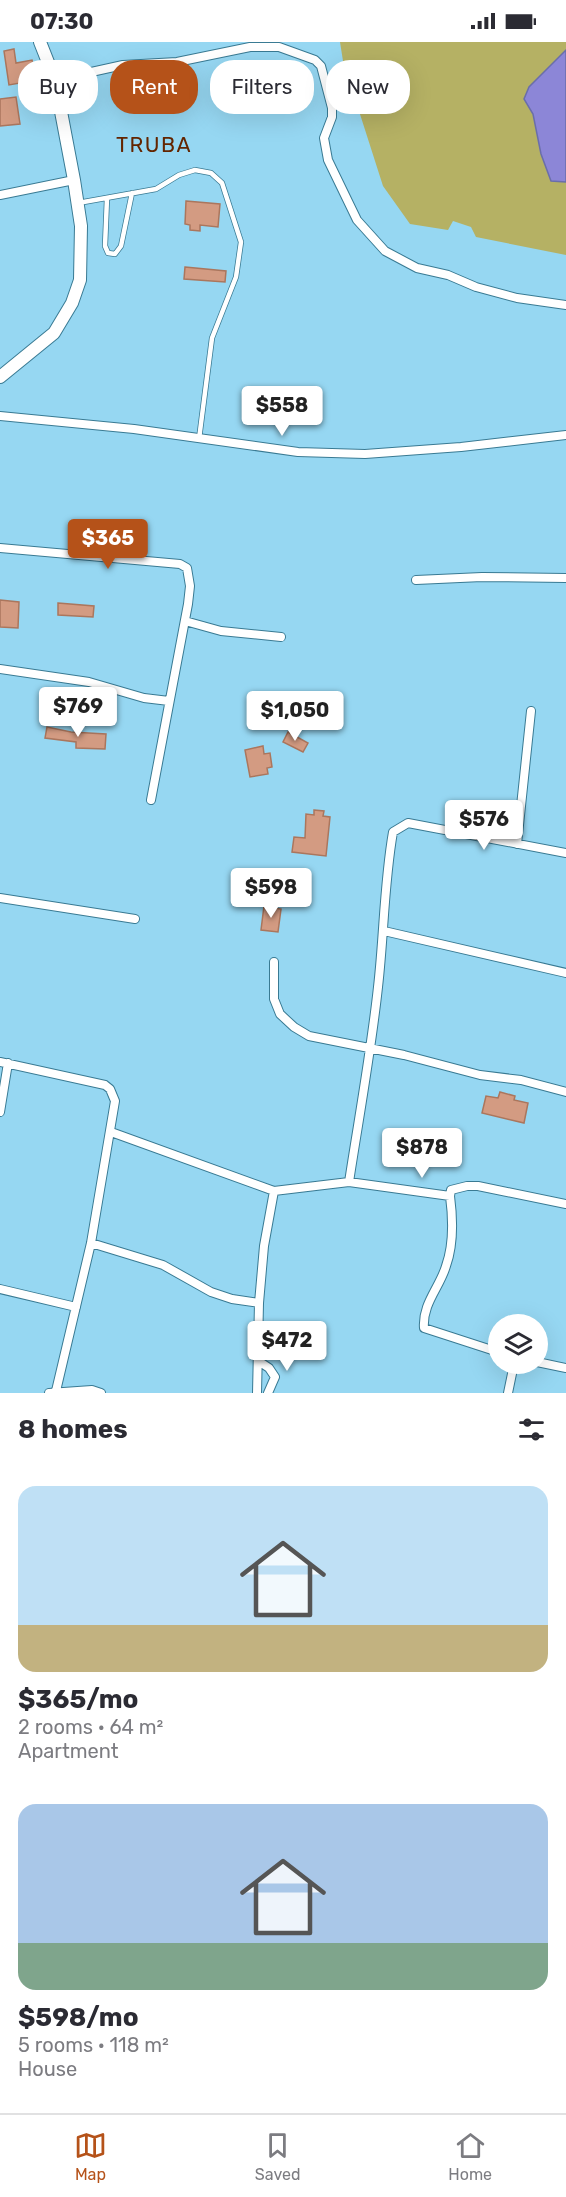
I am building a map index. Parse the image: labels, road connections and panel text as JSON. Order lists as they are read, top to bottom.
{
  "districts": ["TRUBA"],
  "page": {
    "status": "07:30",
    "chip": [
      "Buy",
      "Rent",
      "Filters",
      "New"
    ],
    "price": [
      "$558",
      "$365",
      "$769",
      "$1,050",
      "$576",
      "$598",
      "$878",
      "$472"
    ],
    "heading": "8 homes",
    "list": [
      {
        "name": "$365/mo",
        "note": "2 rooms · 64 m² · Apartment"
      },
      {
        "name": "$598/mo",
        "note": "5 rooms · 118 m² · House"
      }
    ],
    "tabs": ["Map", "Saved", "Home"]
  }
}
